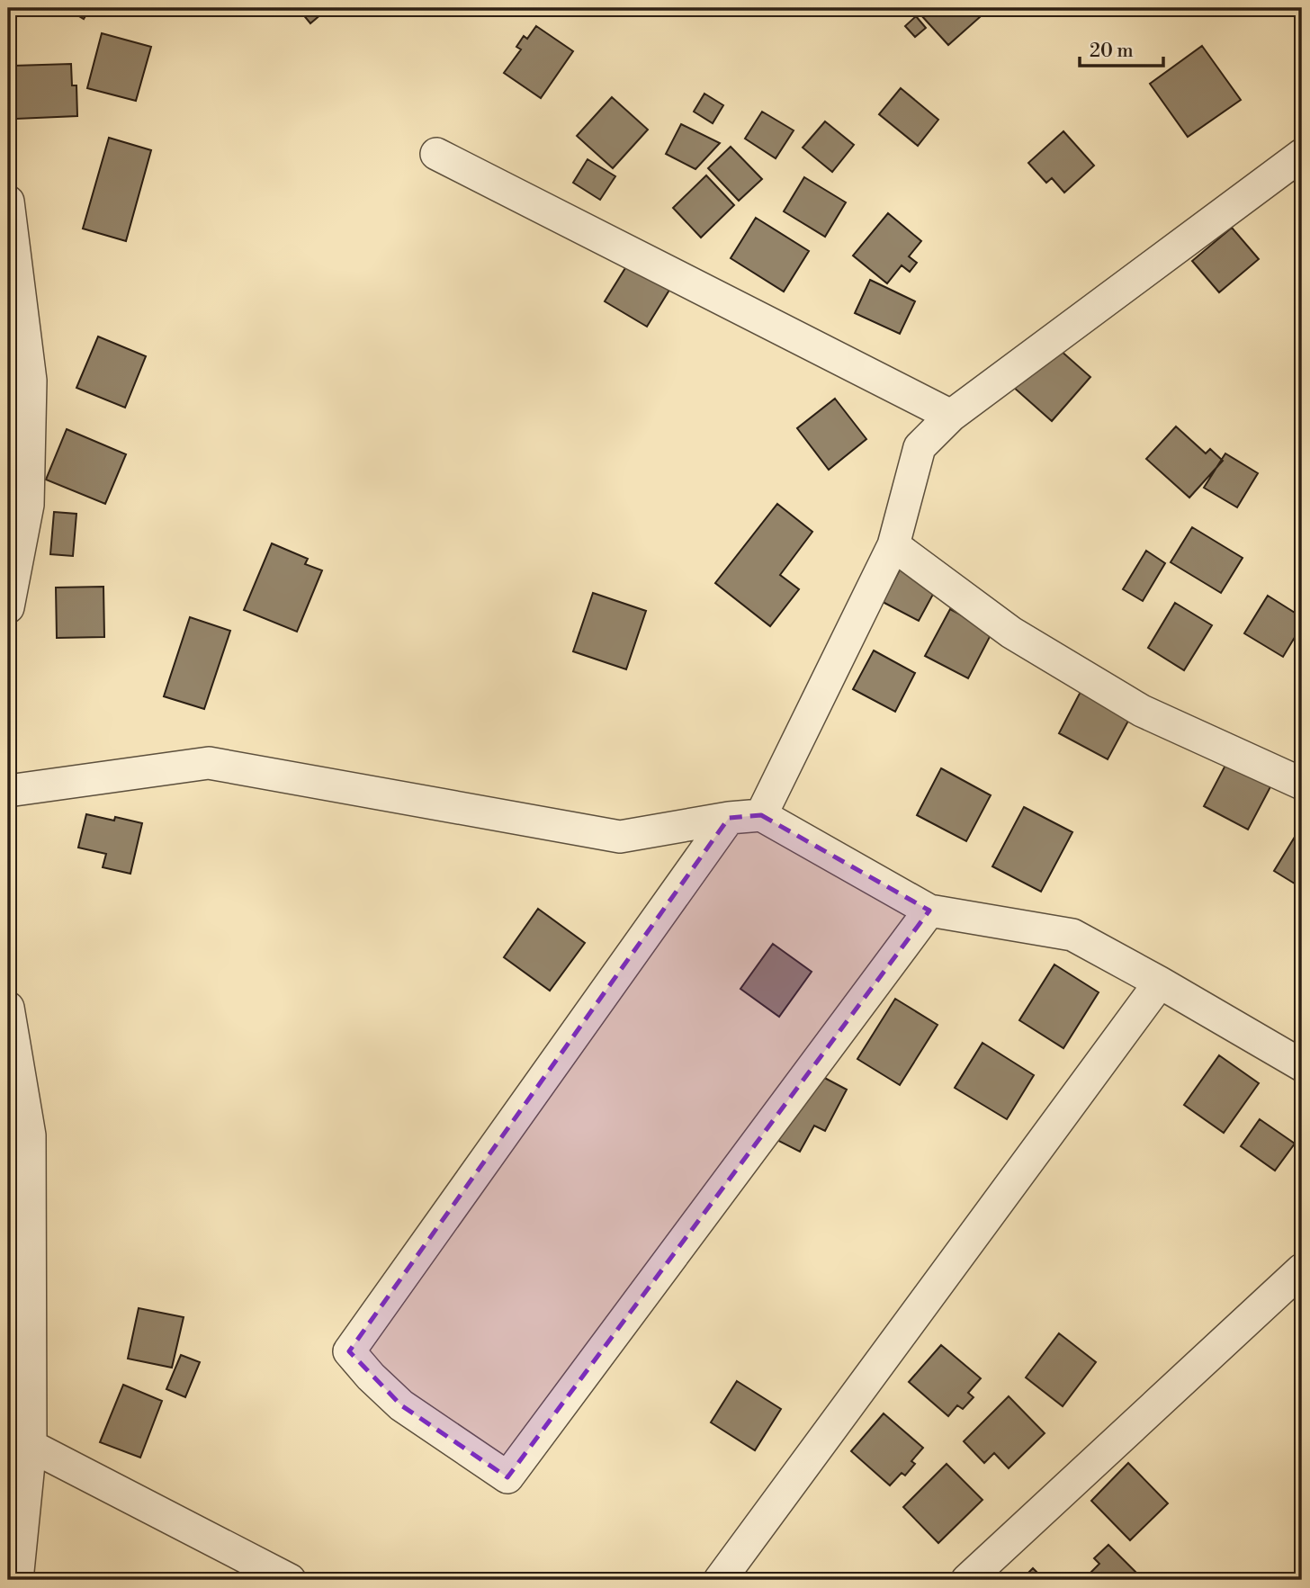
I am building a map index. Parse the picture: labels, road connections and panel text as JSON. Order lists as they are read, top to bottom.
{
  "scale_bar": "20 m"
}
